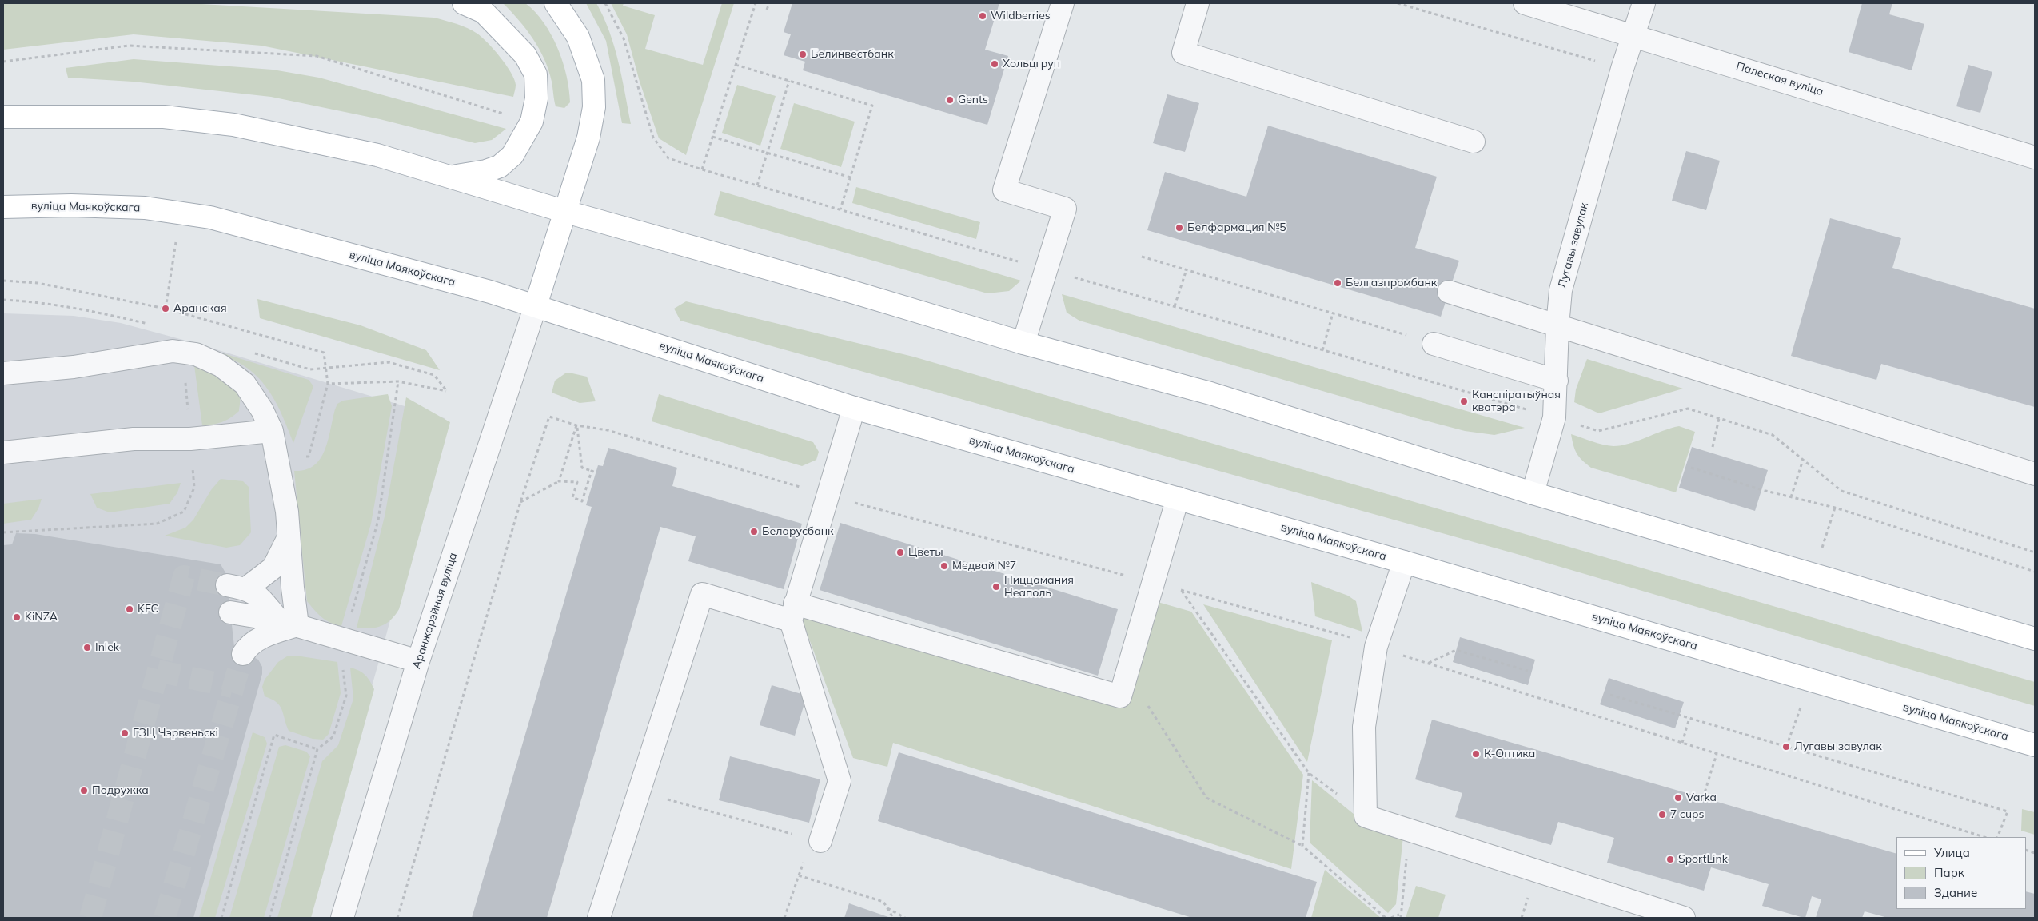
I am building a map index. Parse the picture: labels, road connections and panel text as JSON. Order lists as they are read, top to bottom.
{
  "streets": {
    "main road": ["вуліца Маякоўскага"],
    "street": ["Палеская вуліца", "Лугавы завулак", "Аранжарэйная вуліца"]
  },
  "crossings": [
    ["Палеская вуліца", "Лугавы завулак"],
    ["вуліца Маякоўскага", "Аранжарэйная вуліца"]
  ],
  "places": [
    "Wildberries",
    "Белинвестбанк",
    "Хольцгруп",
    "Gents",
    "Белфармация №5",
    "Белгазпромбанк",
    "Аранская",
    "Канспіратыўная кватэра",
    "Беларусбанк",
    "Цветы",
    "Медвай №7",
    "Пиццамания Неаполь",
    "KFC",
    "KiNZA",
    "Inlek",
    "ГЗЦ Чэрвеньскі",
    "Лугавы завулак",
    "К-Оптика",
    "Подружка",
    "Varka",
    "7 cups",
    "SportLink"
  ],
  "legend": ["Улица", "Парк", "Здание"]
}
